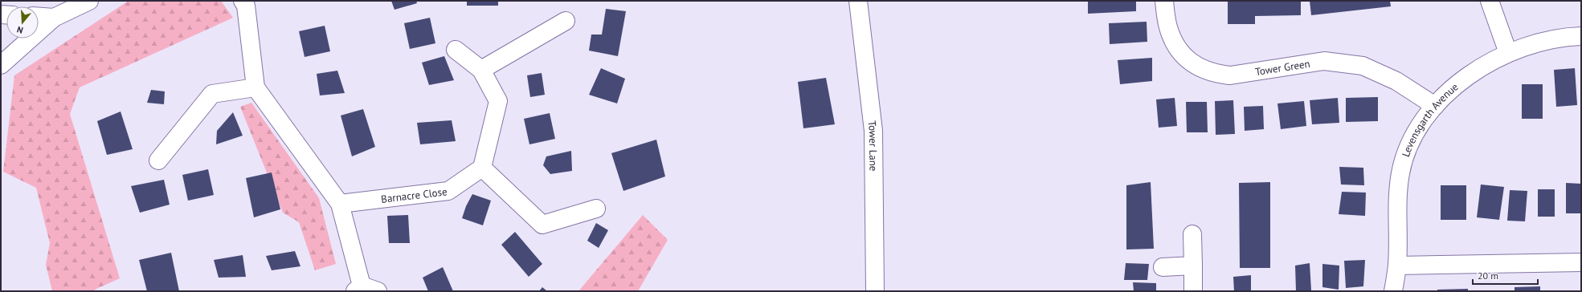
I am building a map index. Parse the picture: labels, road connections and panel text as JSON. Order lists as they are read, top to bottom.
{
  "streets": {
    "street": [
      "Tower Green",
      "Levensgarth Avenue",
      "Tower Lane",
      "Barnacre Close"
    ]
  },
  "crossings": [
    ["Tower Green", "Levensgarth Avenue"]
  ],
  "scale_bar": "20 m",
  "north": "bottom"
}
